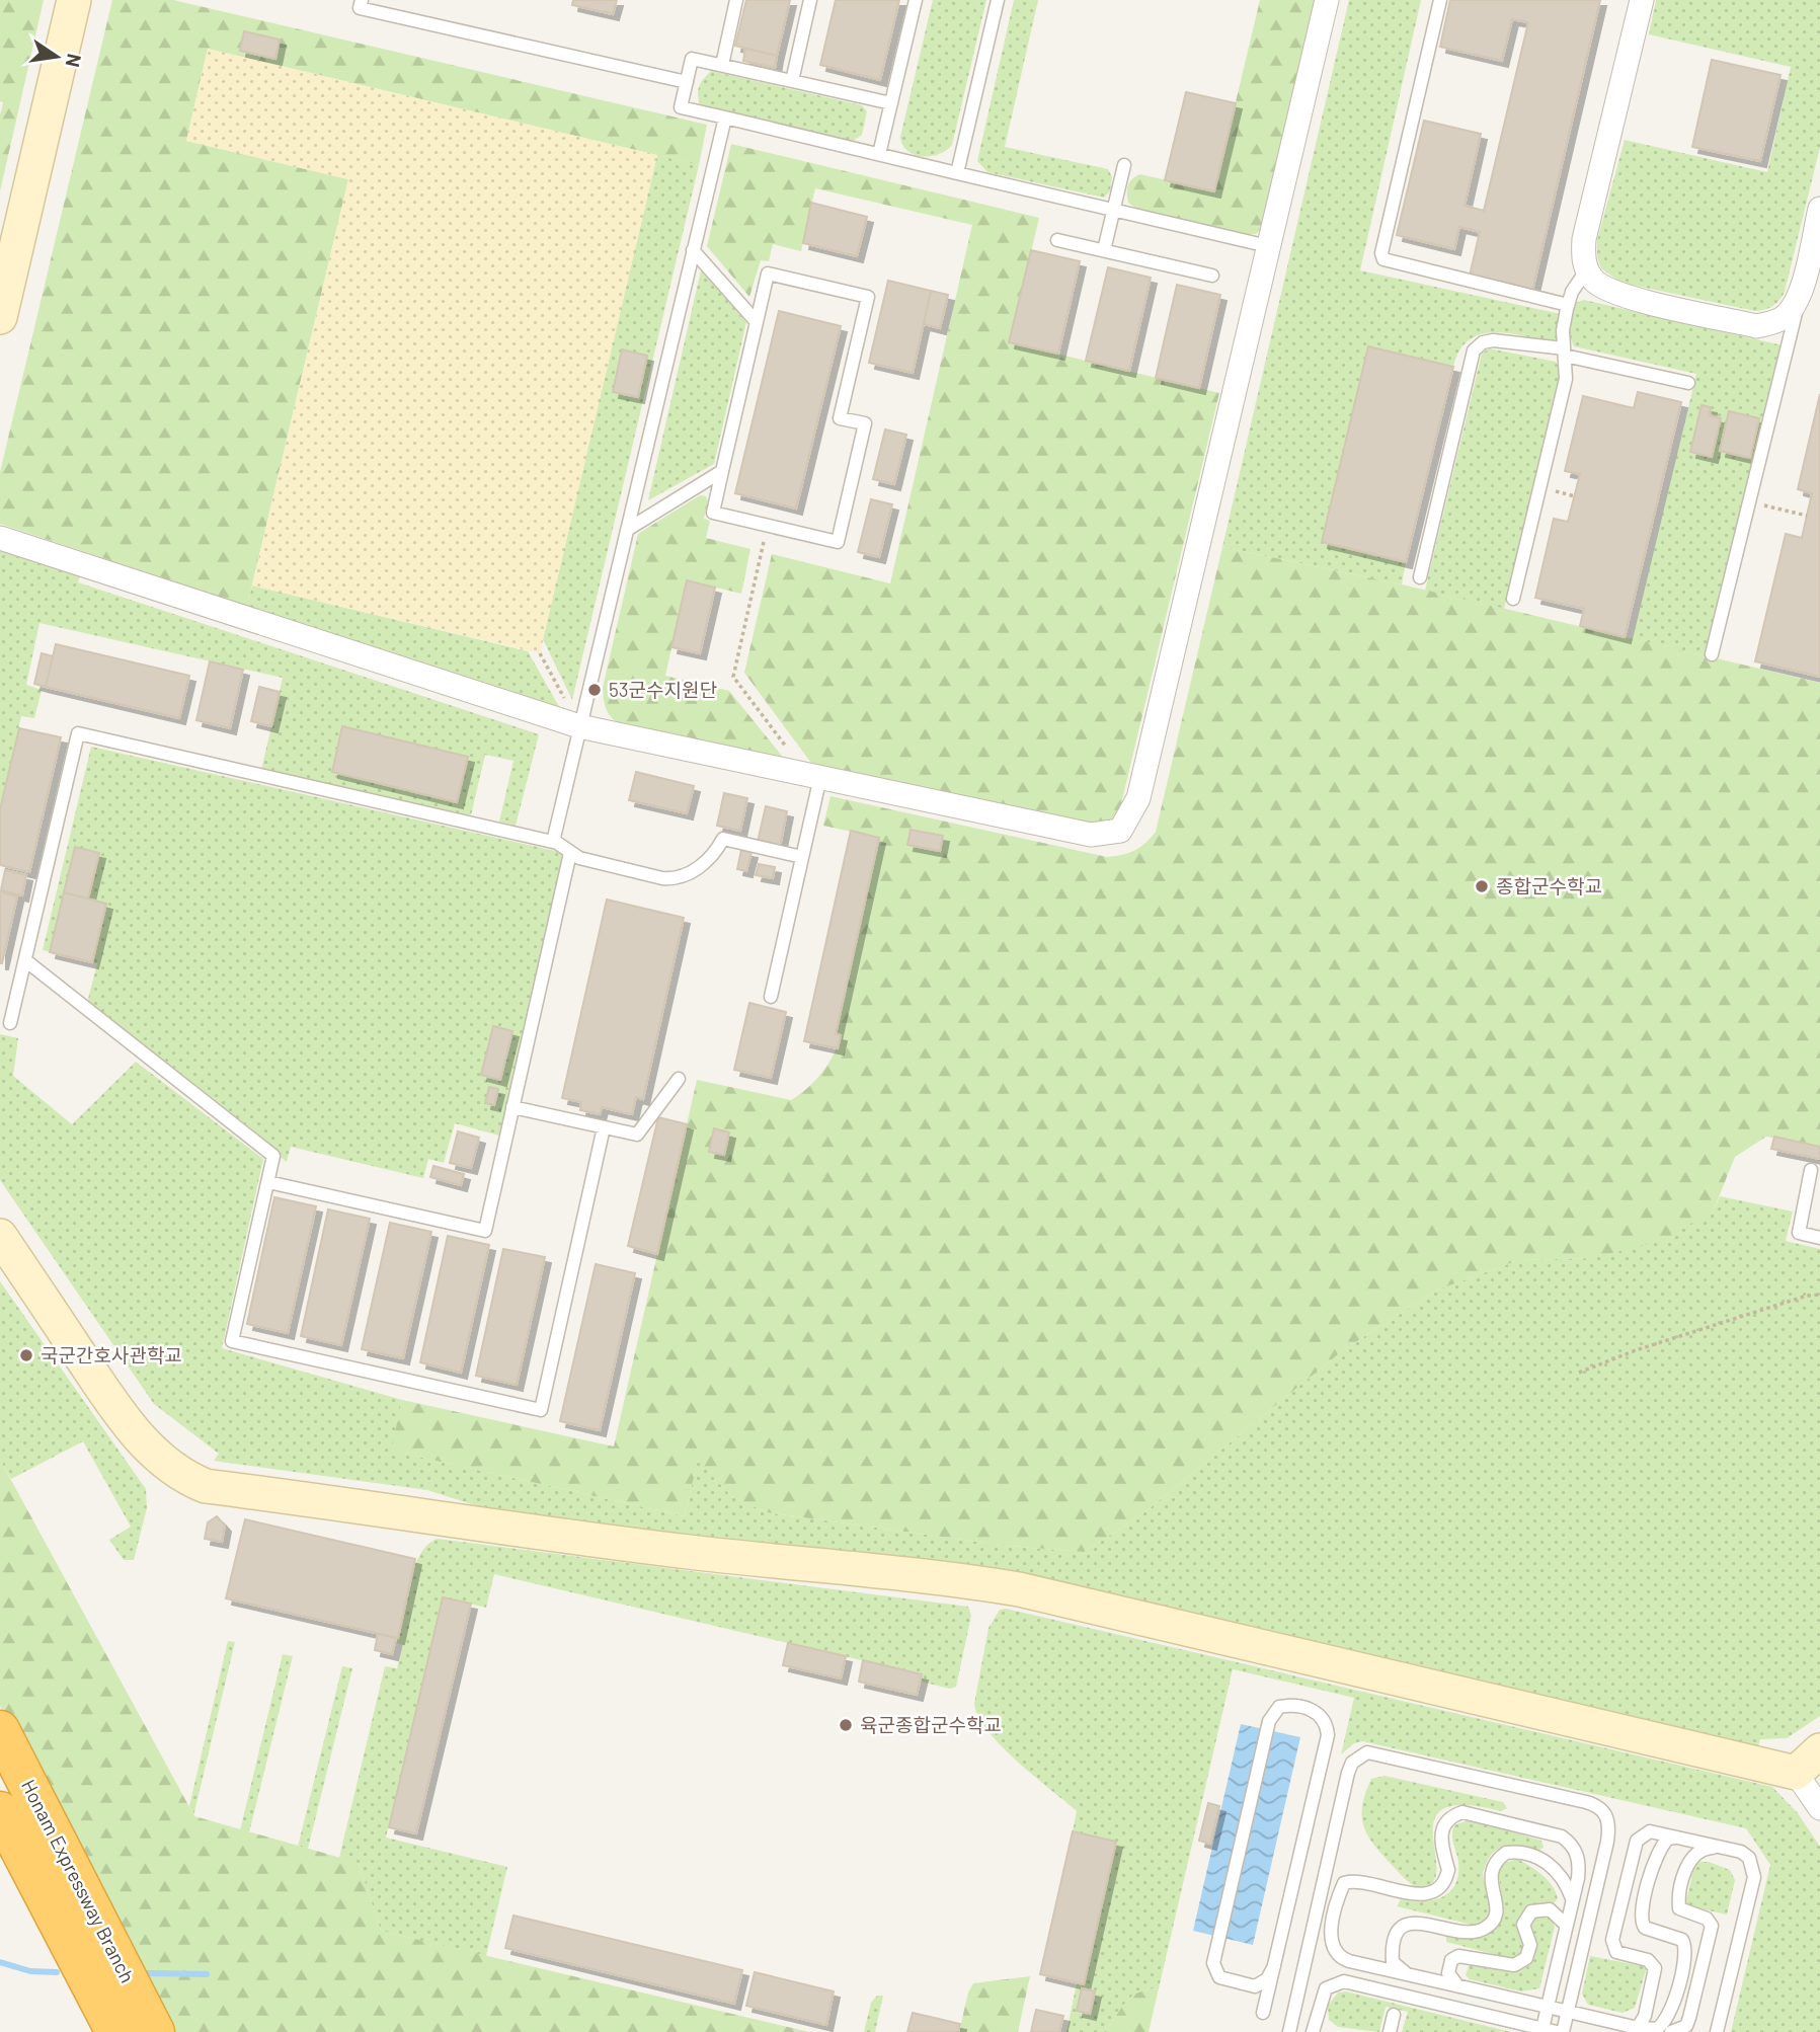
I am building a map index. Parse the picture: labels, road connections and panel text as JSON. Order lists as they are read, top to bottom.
{
  "streets": {
    "highway": ["Honam Expressway Branch"]
  },
  "places": [
    "53군수지원단",
    "종합군수학교",
    "국군간호사관학교",
    "육군종합군수학교"
  ],
  "north": "right"
}
